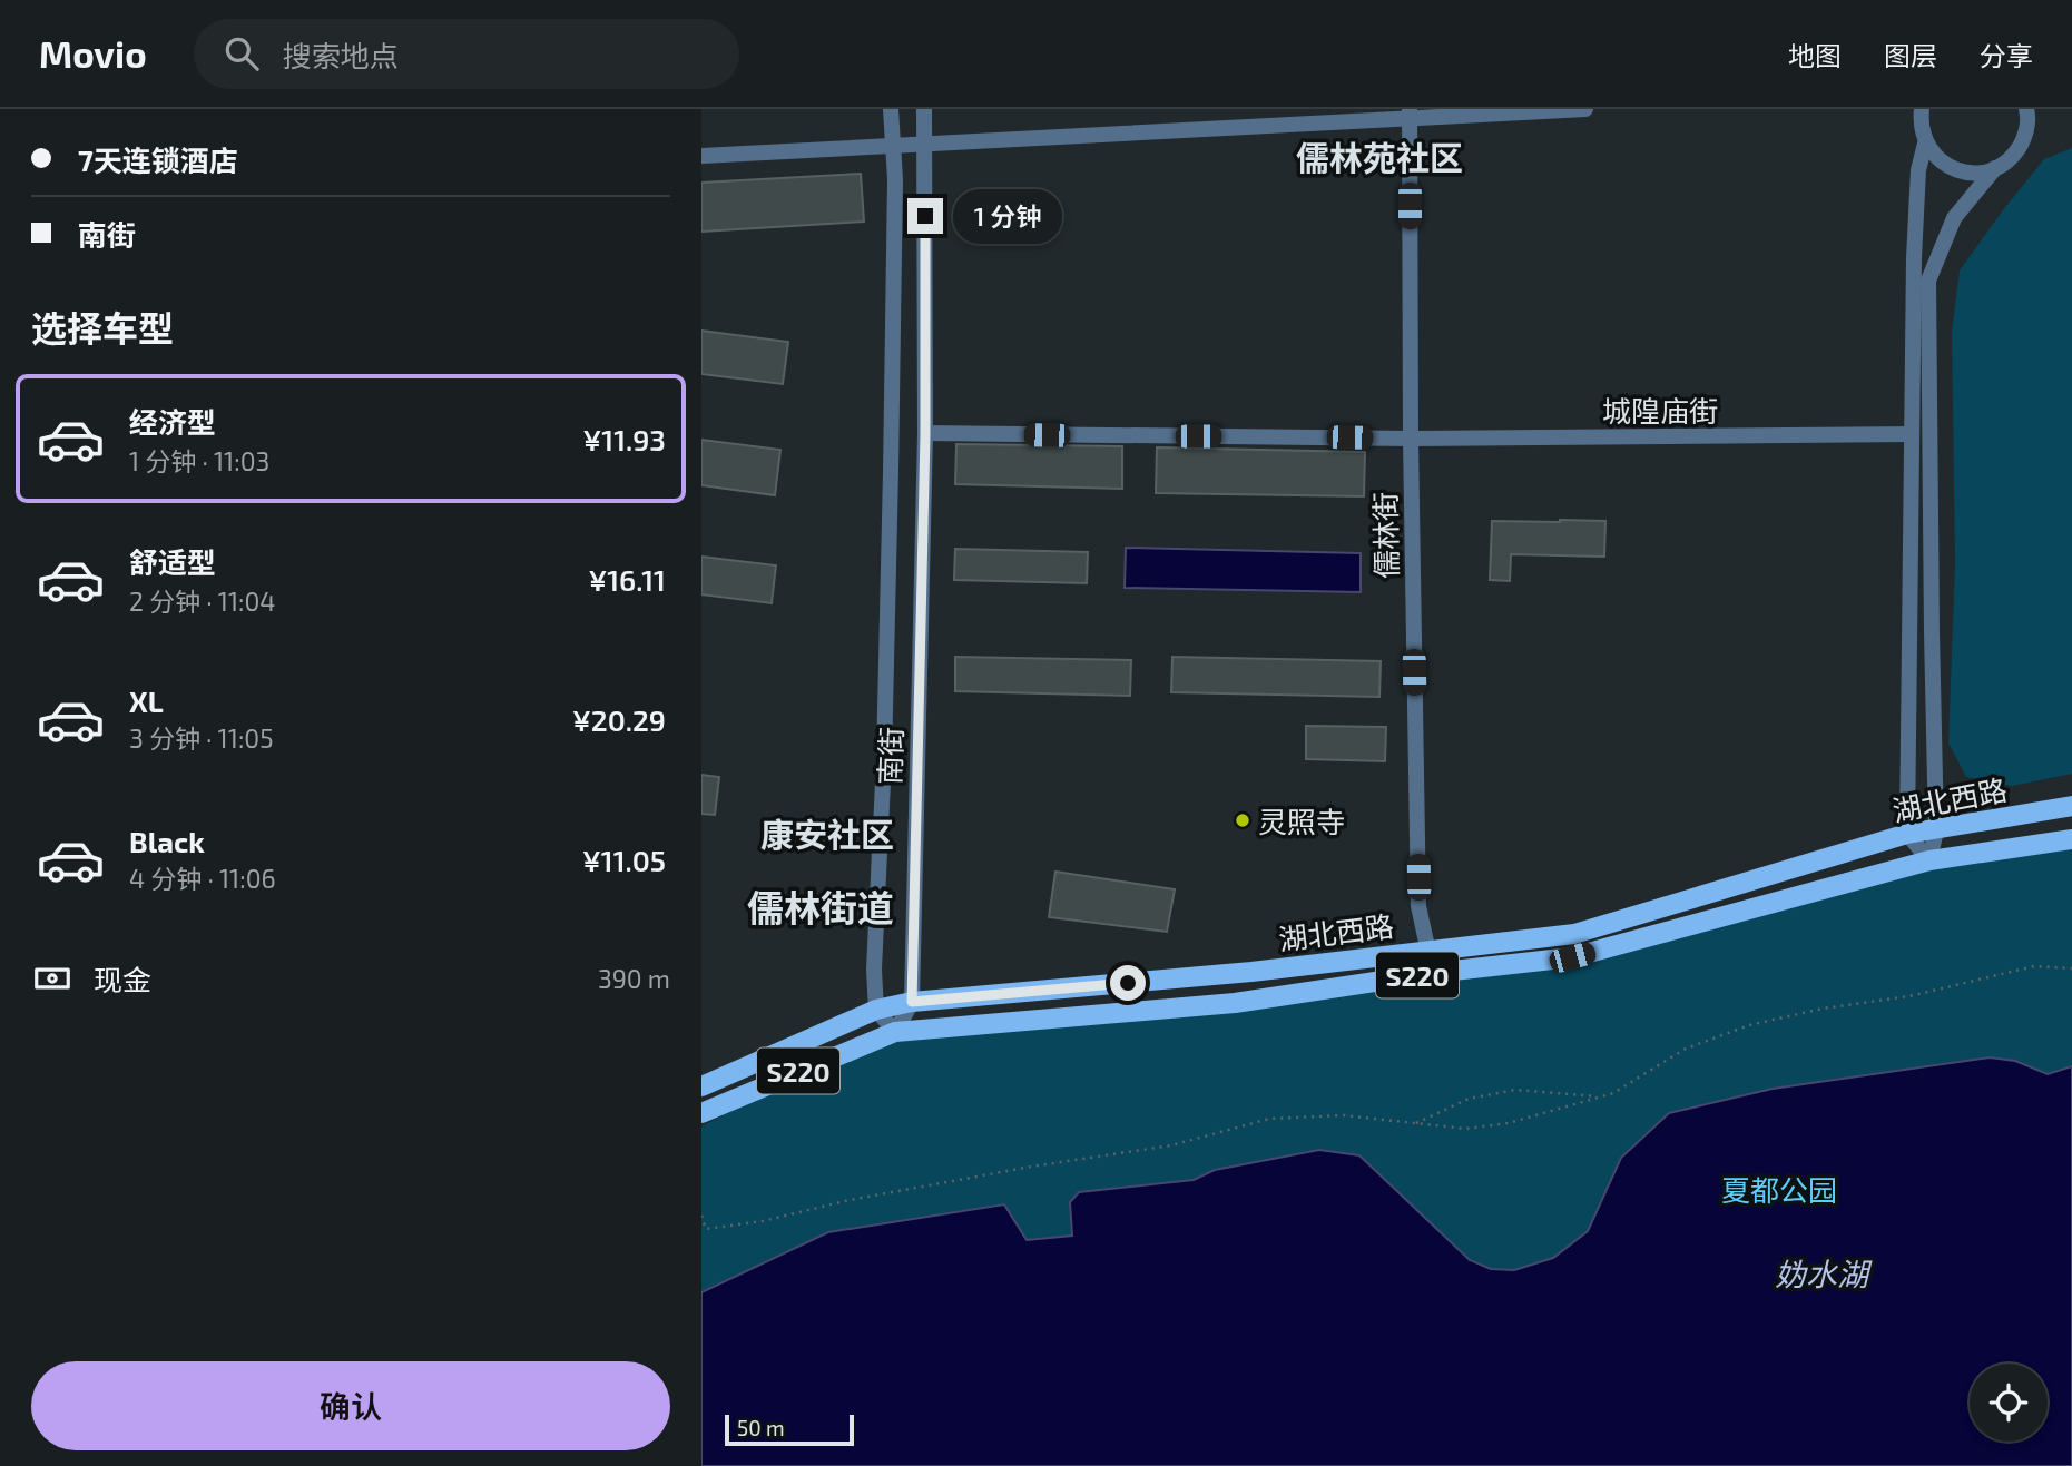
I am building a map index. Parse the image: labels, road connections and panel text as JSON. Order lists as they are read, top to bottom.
{
  "streets": {
    "main road": ["湖北西路", "S220"],
    "street": ["城隍庙街", "儒林街", "南街"]
  },
  "crossings": [
    ["城隍庙街", "儒林街"],
    ["城隍庙街", "南街"],
    ["儒林街", "湖北西路"],
    ["南街", "湖北西路"]
  ],
  "districts": ["儒林苑社区", "康安社区", "儒林街道"],
  "water": ["妫水湖"],
  "parks": ["夏都公园"],
  "places": ["灵照寺"],
  "scale_bar": "50 m",
  "page": {
    "header": "Movio",
    "search": "搜索地点",
    "nav": ["地图", "图层", "分享"],
    "banner": ["7天连锁酒店", "南街"],
    "bubble": "1 分钟",
    "heading": "选择车型",
    "list": [
      {
        "name": "经济型",
        "note": "1 分钟 · 11:03",
        "value": "¥11.93"
      },
      {
        "name": "舒适型",
        "note": "2 分钟 · 11:04",
        "value": "¥16.11"
      },
      {
        "name": "XL",
        "note": "3 分钟 · 11:05",
        "value": "¥20.29"
      },
      {
        "name": "Black",
        "note": "4 分钟 · 11:06",
        "value": "¥11.05"
      }
    ],
    "pay": ["现金", "390 m"],
    "buttons": "确认",
    "scale": "50 m"
  }
}
